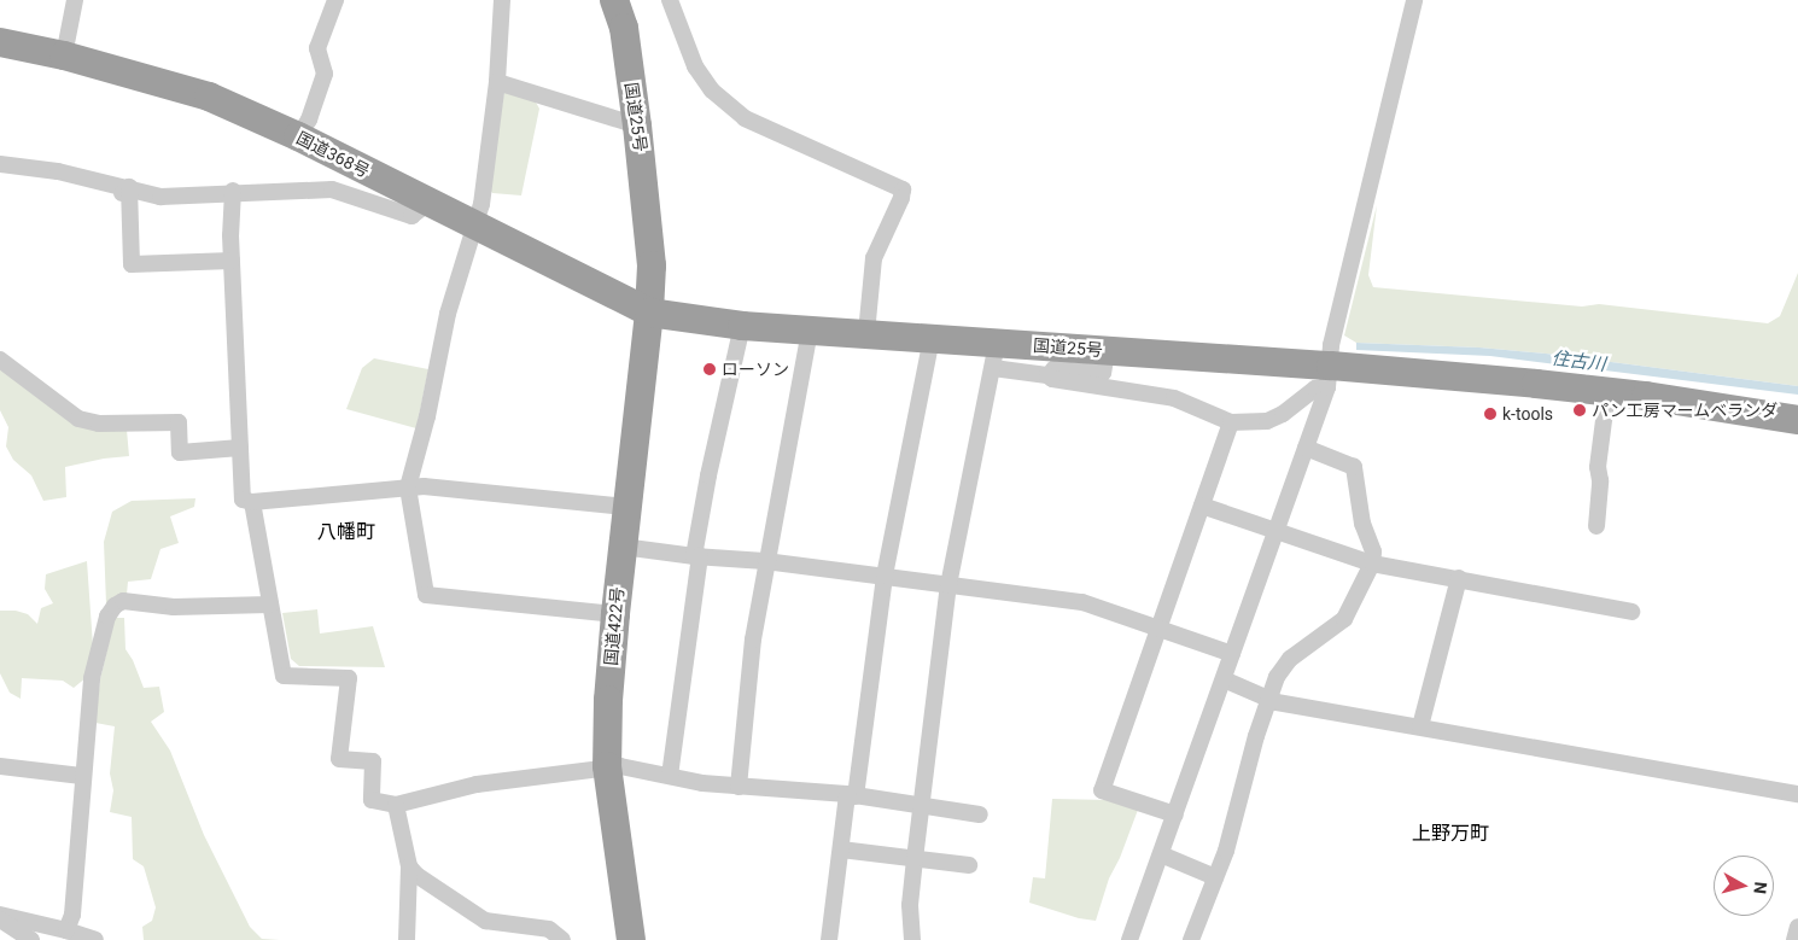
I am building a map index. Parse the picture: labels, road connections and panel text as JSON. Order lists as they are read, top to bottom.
{
  "streets": {
    "highway": ["国道25号", "国道368号", "国道422号"]
  },
  "crossings": [
    ["国道25号", "国道368号"],
    ["国道25号", "国道422号"],
    ["国道368号", "国道422号"]
  ],
  "districts": ["八幡町", "上野万町"],
  "water": ["住古川"],
  "places": ["ローソン", "パン工房マームベランダ", "k-tools"],
  "north": "right"
}
